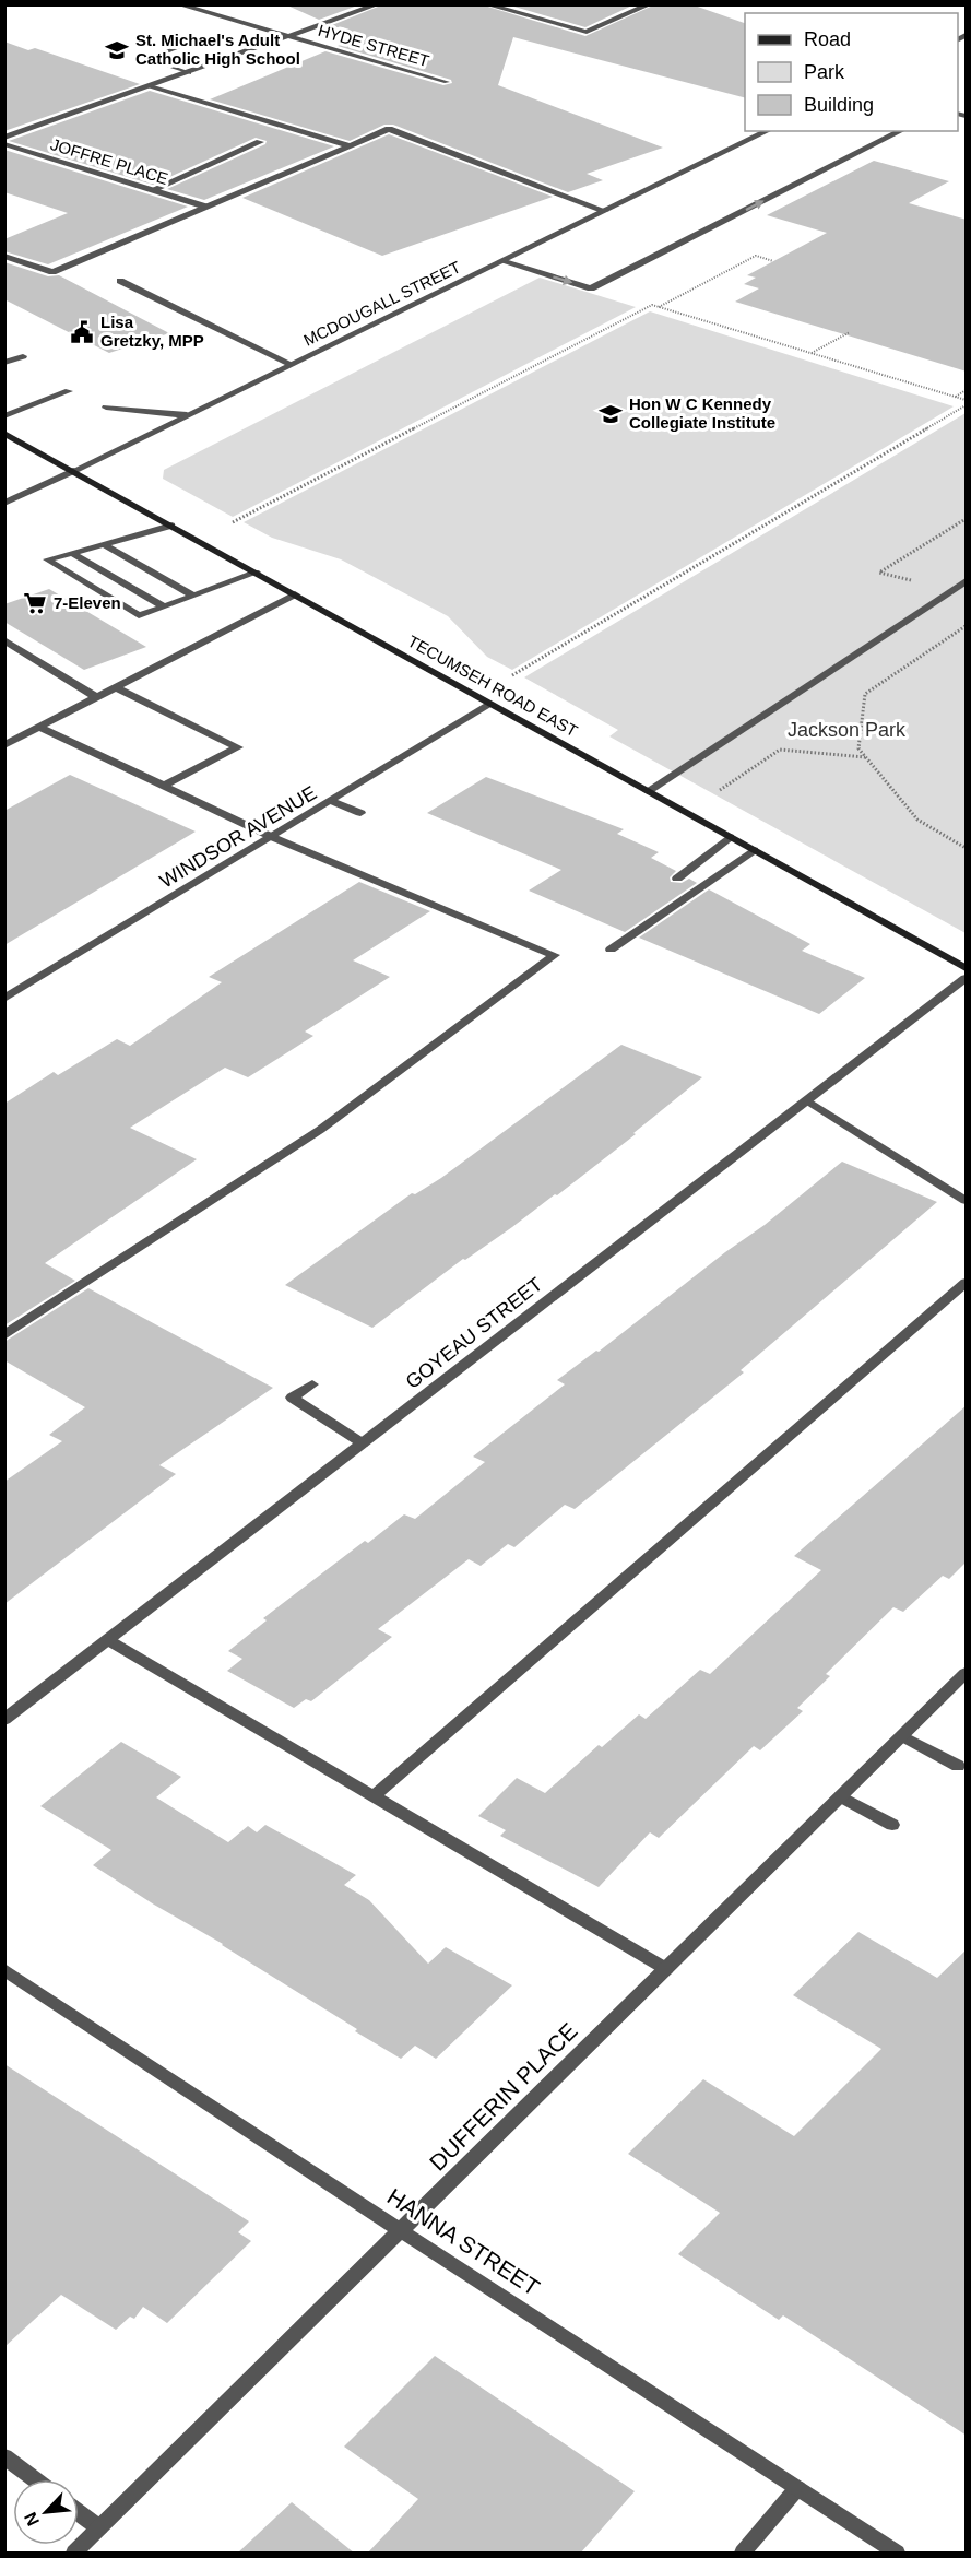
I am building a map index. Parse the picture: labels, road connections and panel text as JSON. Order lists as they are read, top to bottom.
{
  "streets": {
    "main road": ["TECUMSEH ROAD EAST"],
    "street": [
      "HYDE STREET",
      "JOFFRE PLACE",
      "MCDOUGALL STREET",
      "WINDSOR AVENUE",
      "GOYEAU STREET",
      "DUFFERIN PLACE",
      "HANNA STREET"
    ]
  },
  "crossings": [
    ["MCDOUGALL STREET", "TECUMSEH ROAD EAST"],
    ["TECUMSEH ROAD EAST", "WINDSOR AVENUE"],
    ["DUFFERIN PLACE", "HANNA STREET"]
  ],
  "parks": ["Jackson Park"],
  "places": {
    "school or university": ["St. Michael's Adult Catholic High School", "Hon W C Kennedy Collegiate Institute"],
    "public building": ["Lisa Gretzky, MPP"],
    "supermarket": ["7-Eleven"]
  },
  "legend": ["Road", "Park", "Building"],
  "north": "bottom left"
}
